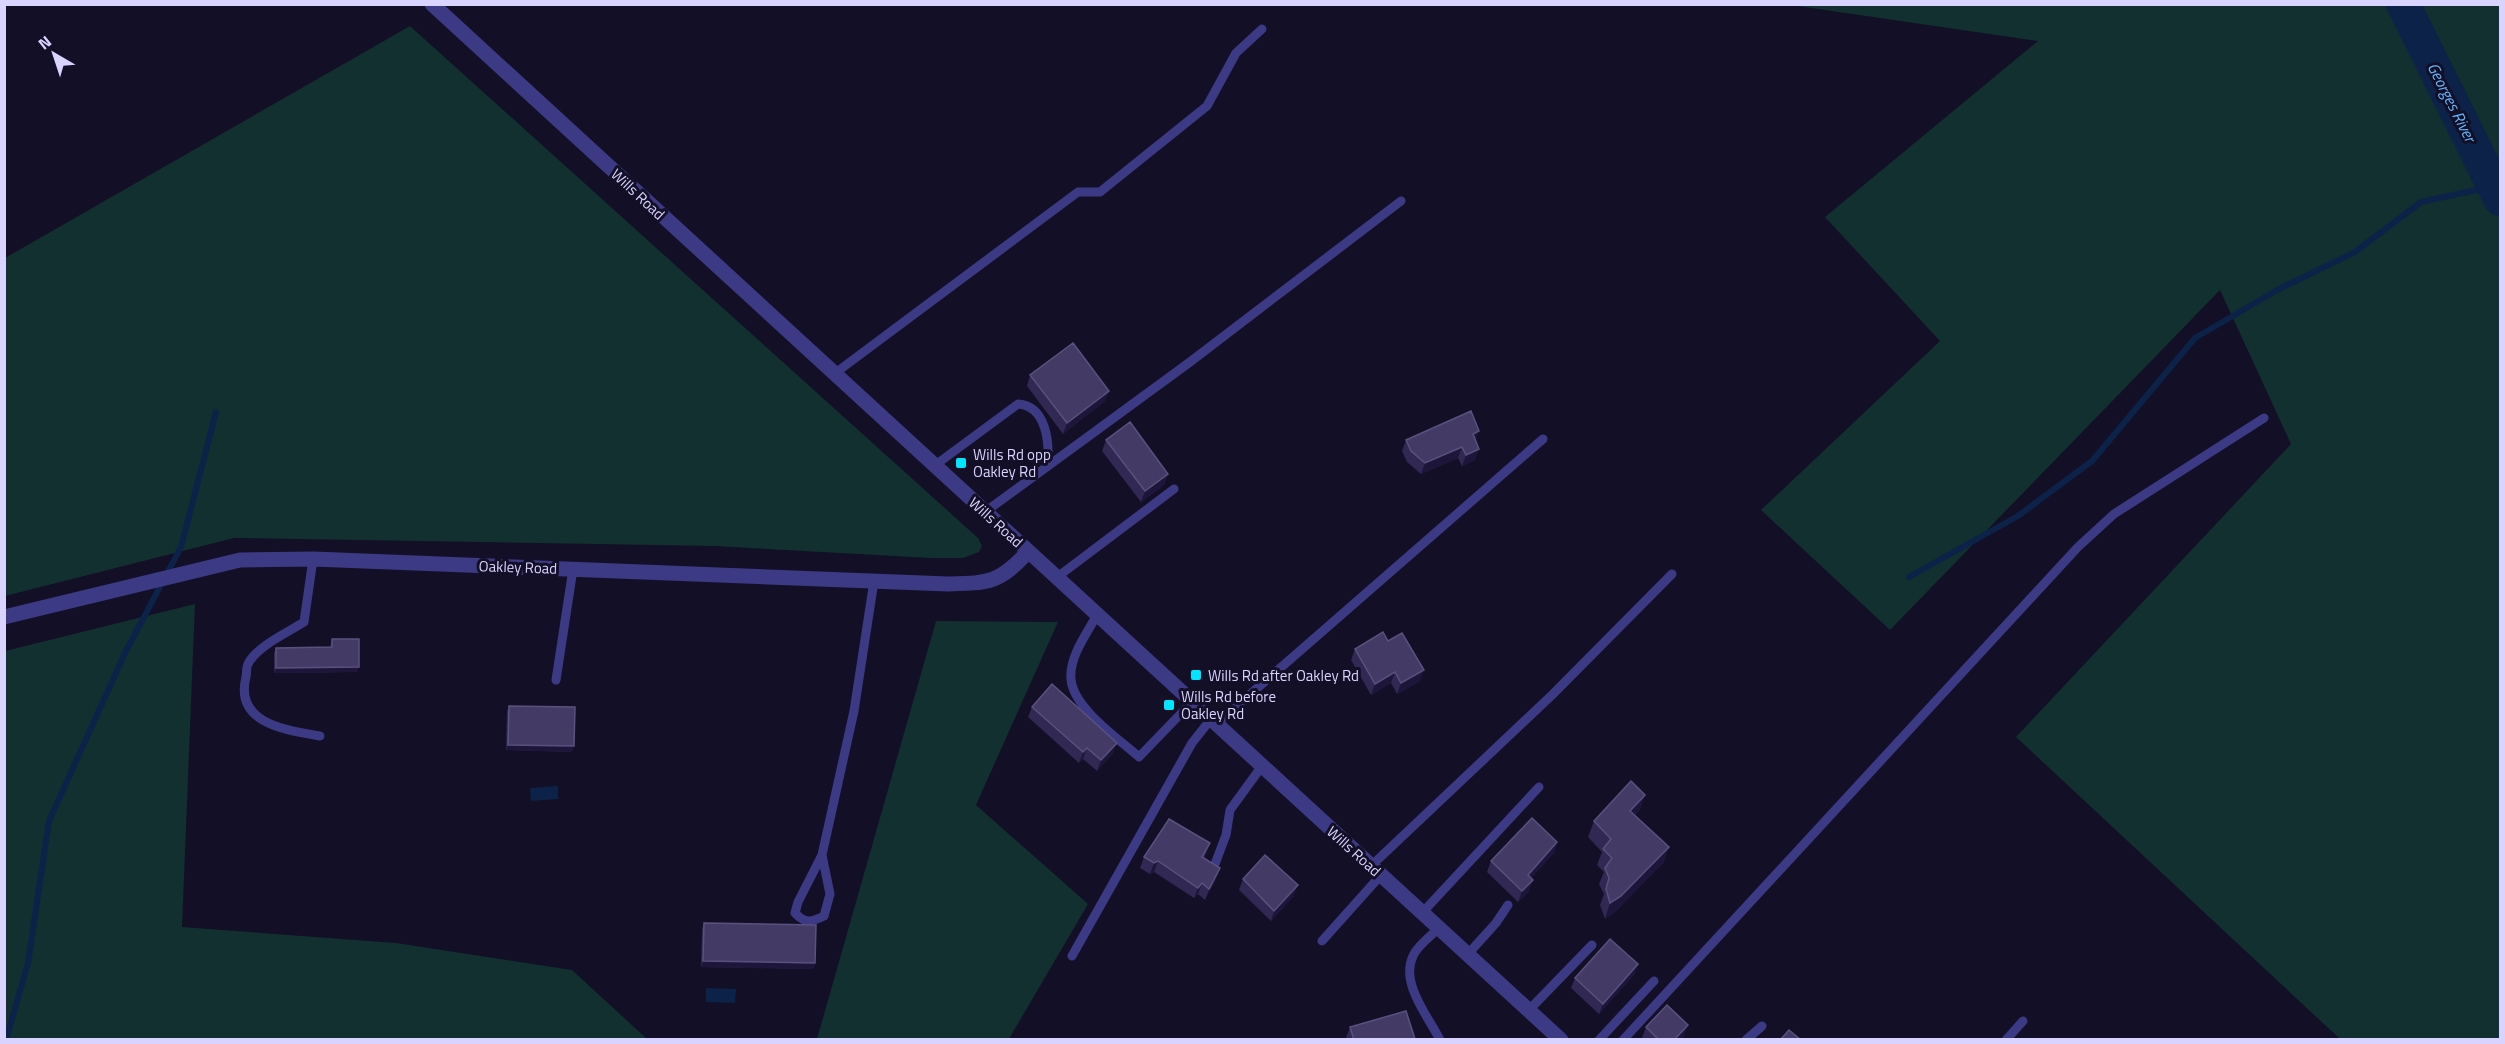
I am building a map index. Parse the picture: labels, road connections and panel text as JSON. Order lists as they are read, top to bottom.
{
  "streets": {
    "street": ["Wills Road", "Oakley Road"]
  },
  "crossings": [
    ["Wills Road", "Oakley Road"]
  ],
  "water": ["Georges River"],
  "places": {
    "transit": ["Wills Rd opp Oakley Rd", "Wills Rd after Oakley Rd", "Wills Rd before Oakley Rd"]
  },
  "north": "top left"
}
